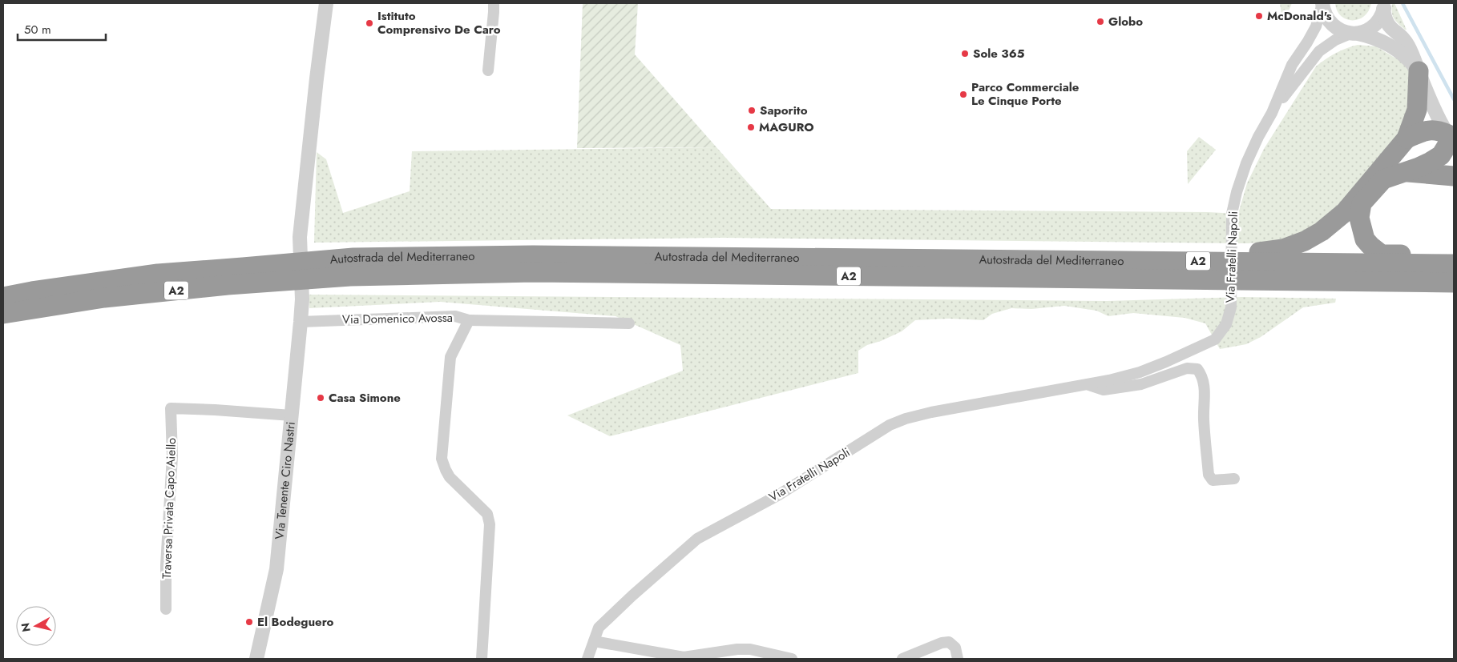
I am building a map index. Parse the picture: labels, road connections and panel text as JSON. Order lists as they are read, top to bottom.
{
  "streets": {
    "highway": ["Autostrada del Mediterraneo", "A2"],
    "street": [
      "Via Fratelli Napoli",
      "Via Domenico Avossa",
      "Via Tenente Ciro Nastri",
      "Traversa Privata Capo Aiello"
    ]
  },
  "crossings": [
    ["Via Domenico Avossa", "Via Tenente Ciro Nastri"],
    ["Via Tenente Ciro Nastri", "Traversa Privata Capo Aiello"]
  ],
  "places": [
    "McDonald's",
    "Globo",
    "Istituto Comprensivo De Caro",
    "Sole 365",
    "Parco Commerciale Le Cinque Porte",
    "Saporito",
    "MAGURO",
    "Casa Simone",
    "El Bodeguero"
  ],
  "scale_bar": "50 m",
  "north": "left"
}
